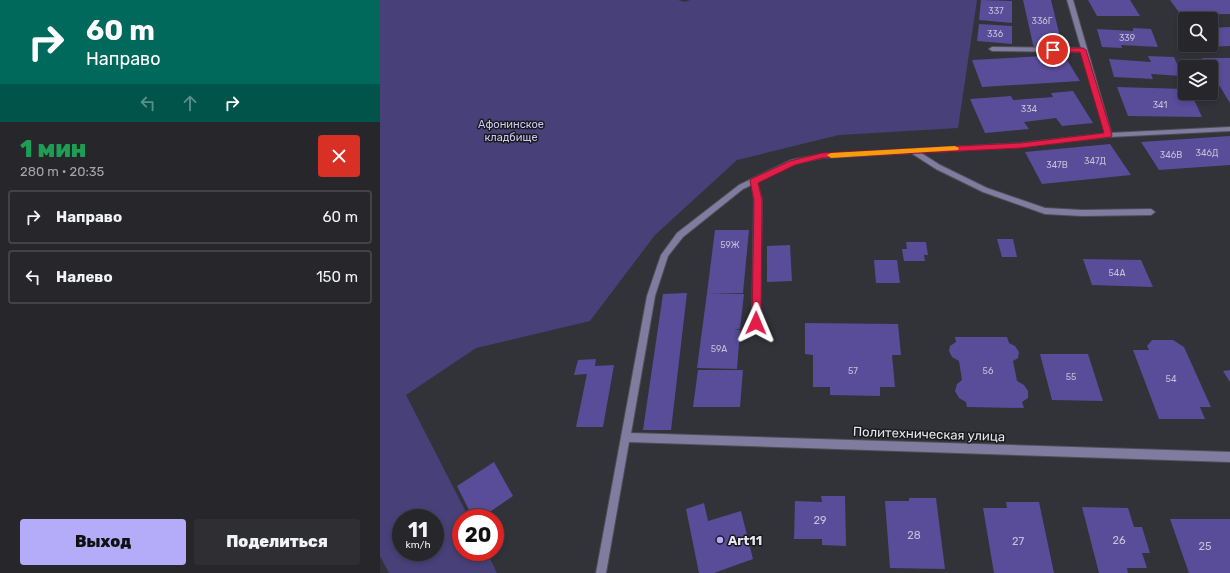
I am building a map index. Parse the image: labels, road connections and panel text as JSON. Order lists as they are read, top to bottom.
{
  "streets": {
    "street": ["Политехническая улица"]
  },
  "parks": ["Афонинское кладбище"],
  "places": ["Art11"],
  "house_numbers": [
    "337",
    "336Г",
    "336",
    "339",
    "341",
    "334",
    "346Д",
    "346В",
    "347Д",
    "347В",
    "59Ж",
    "54А",
    "59А",
    "57",
    "56",
    "55",
    "54",
    "29",
    "28",
    "26",
    "27",
    "25"
  ],
  "page": {
    "turn": ["60 m", "Направо"],
    "heading": ["1 мин", "280 m · 20:35"],
    "list": [
      {
        "name": "Направо",
        "value": "60 m"
      },
      {
        "name": "Налево",
        "value": "150 m"
      }
    ],
    "speed": "11 km/h",
    "limit": "20",
    "buttons": ["Выход", "Поделиться"]
  }
}
